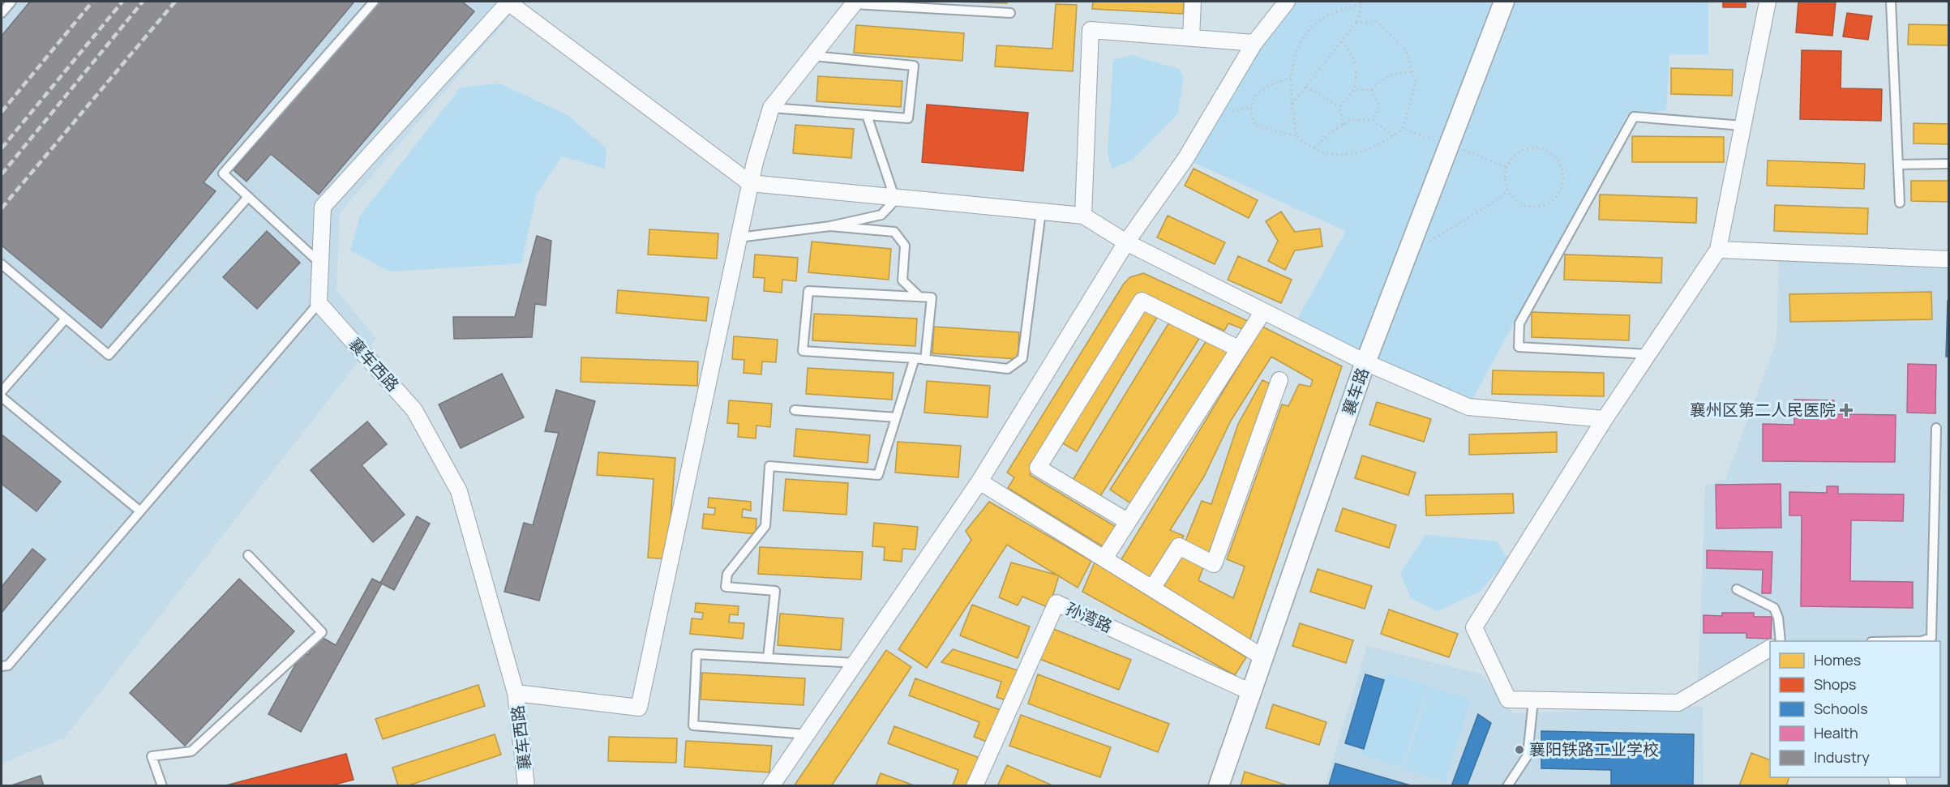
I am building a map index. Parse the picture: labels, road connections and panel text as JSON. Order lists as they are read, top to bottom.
{
  "streets": {
    "street": ["襄车西路", "襄车路", "孙湾路"]
  },
  "crossings": [
    ["襄车路", "孙湾路"]
  ],
  "places": {
    "health": ["襄州区第二人民医院"],
    "other": ["襄阳铁路工业学校"]
  },
  "legend": [
    "Homes",
    "Shops",
    "Schools",
    "Health",
    "Industry"
  ]
}
